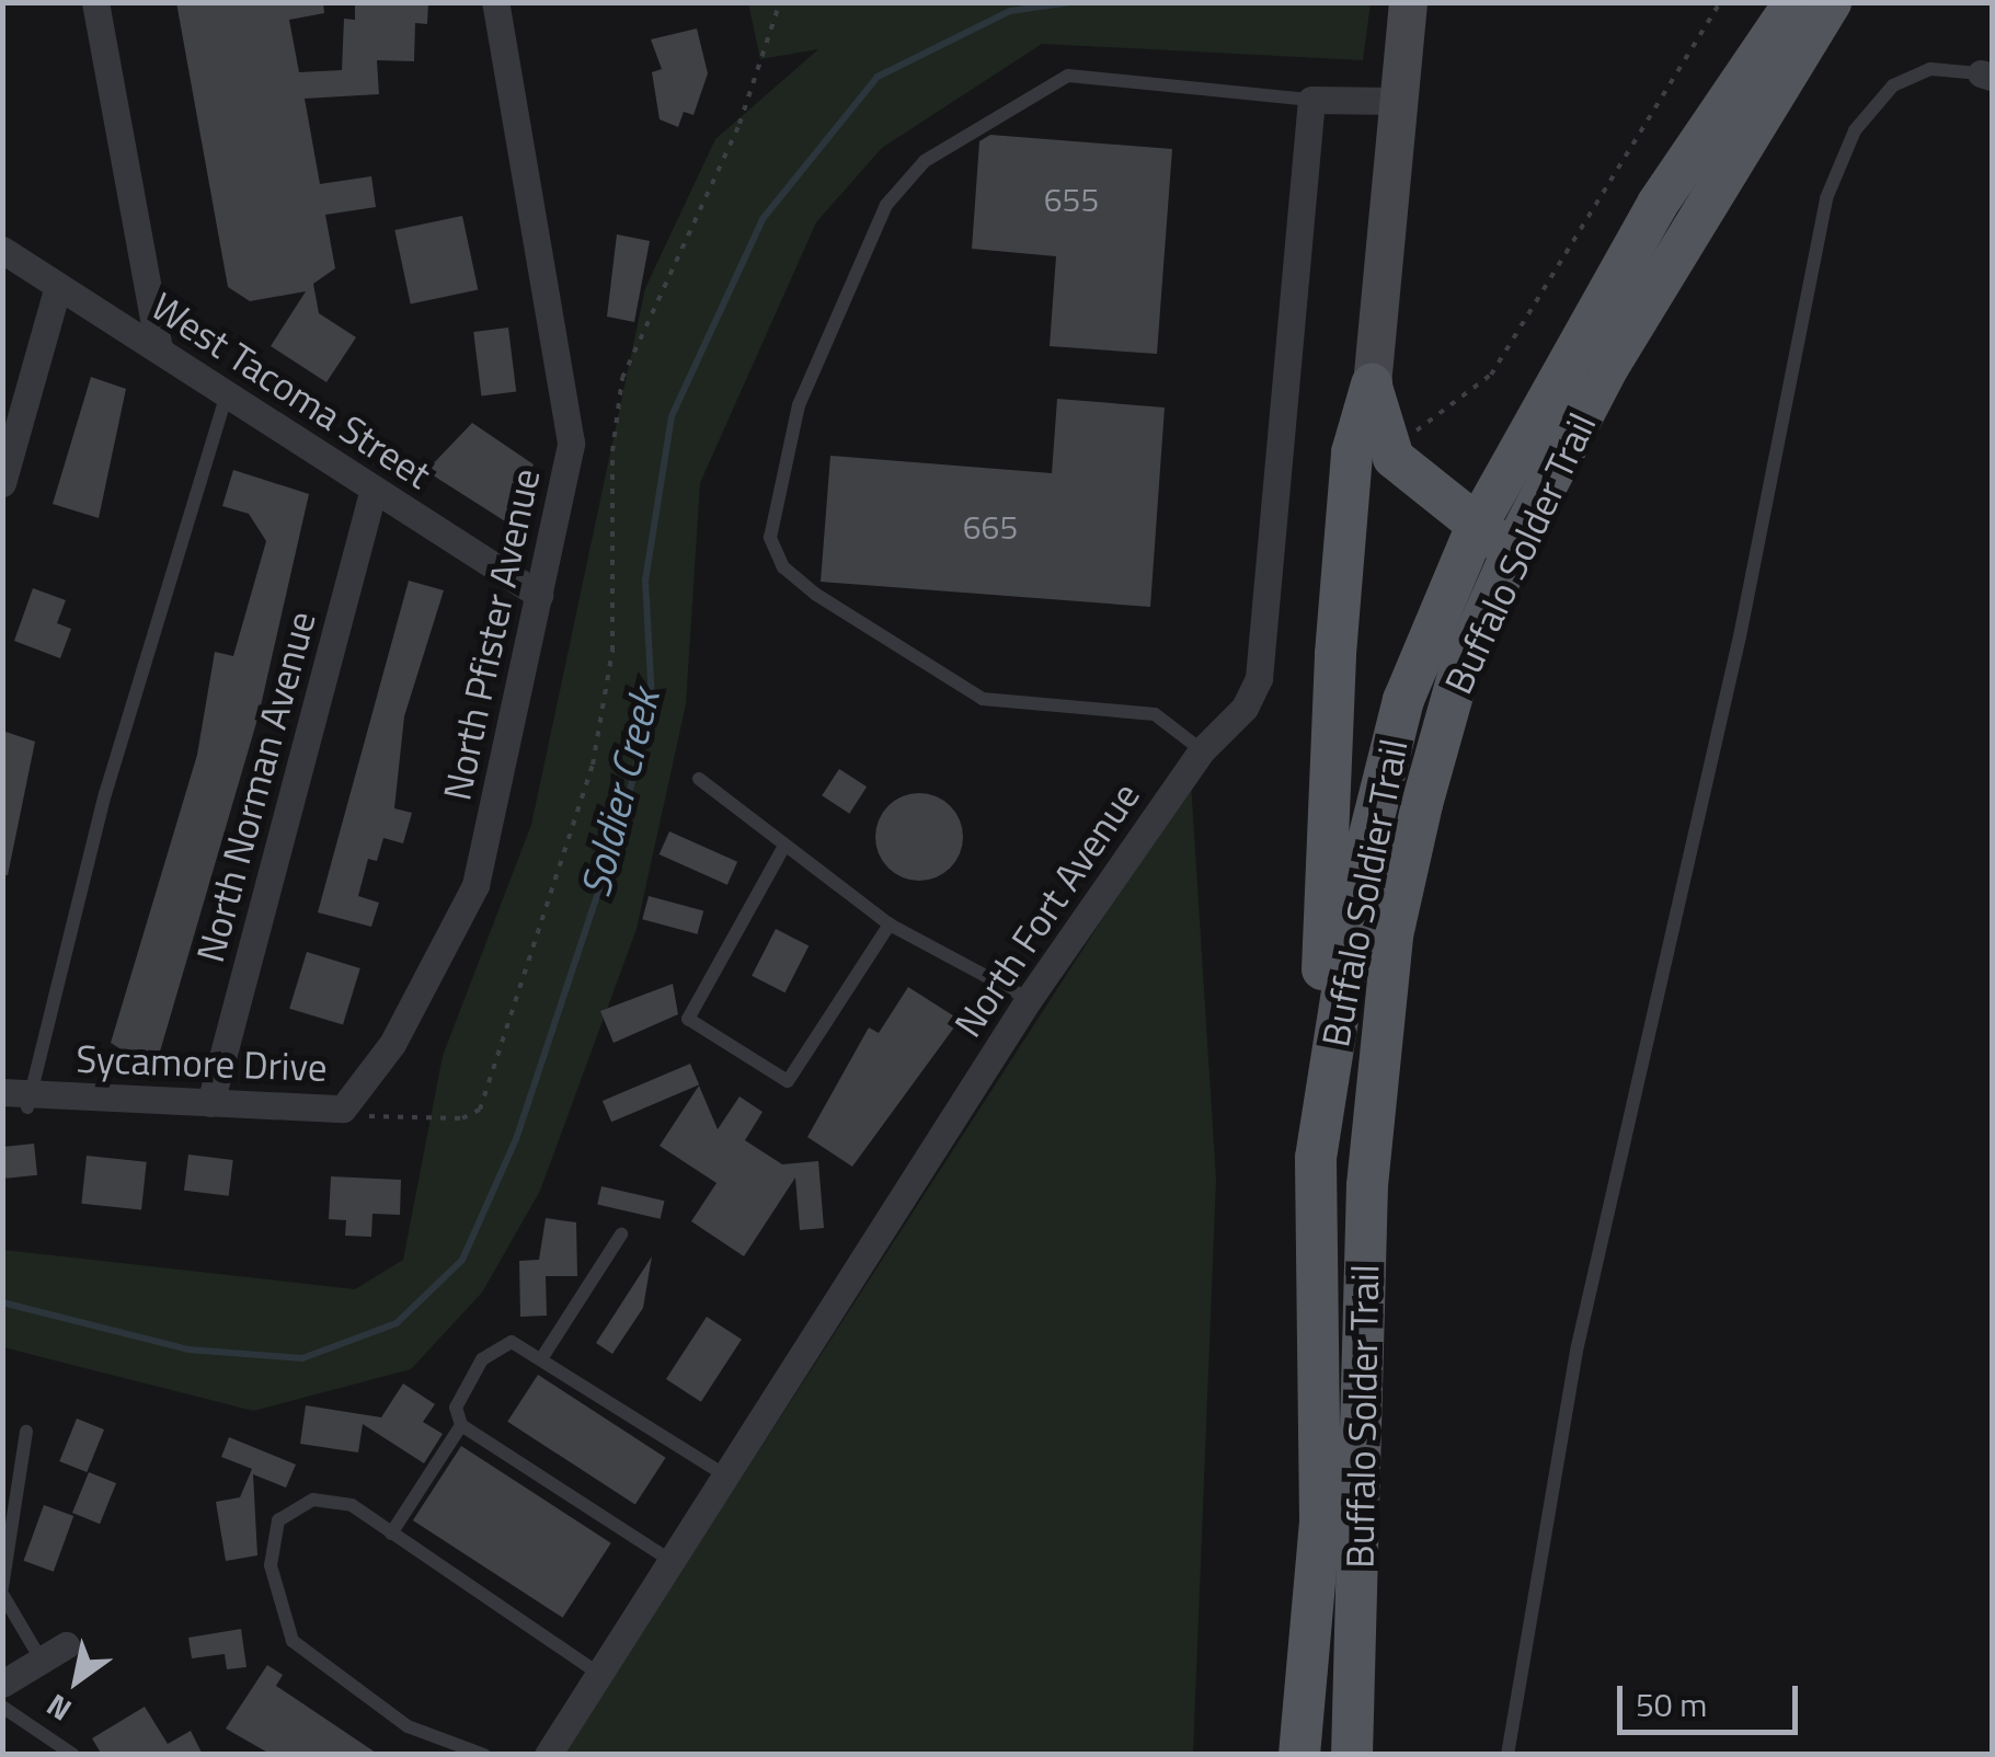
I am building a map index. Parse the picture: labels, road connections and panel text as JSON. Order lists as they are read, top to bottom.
{
  "streets": {
    "main road": ["Buffalo Solder Trail", "Buffalo Soldier Trail"],
    "street": [
      "West Tacoma Street",
      "North Pfister Avenue",
      "North Norman Avenue",
      "North Fort Avenue",
      "Sycamore Drive"
    ]
  },
  "crossings": [
    ["West Tacoma Street", "North Pfister Avenue"],
    ["West Tacoma Street", "North Norman Avenue"],
    ["North Pfister Avenue", "Sycamore Drive"],
    ["North Norman Avenue", "Sycamore Drive"]
  ],
  "water": ["Soldier Creek"],
  "house_numbers": ["655", "665"],
  "scale_bar": "50 m",
  "north": "bottom left"
}
